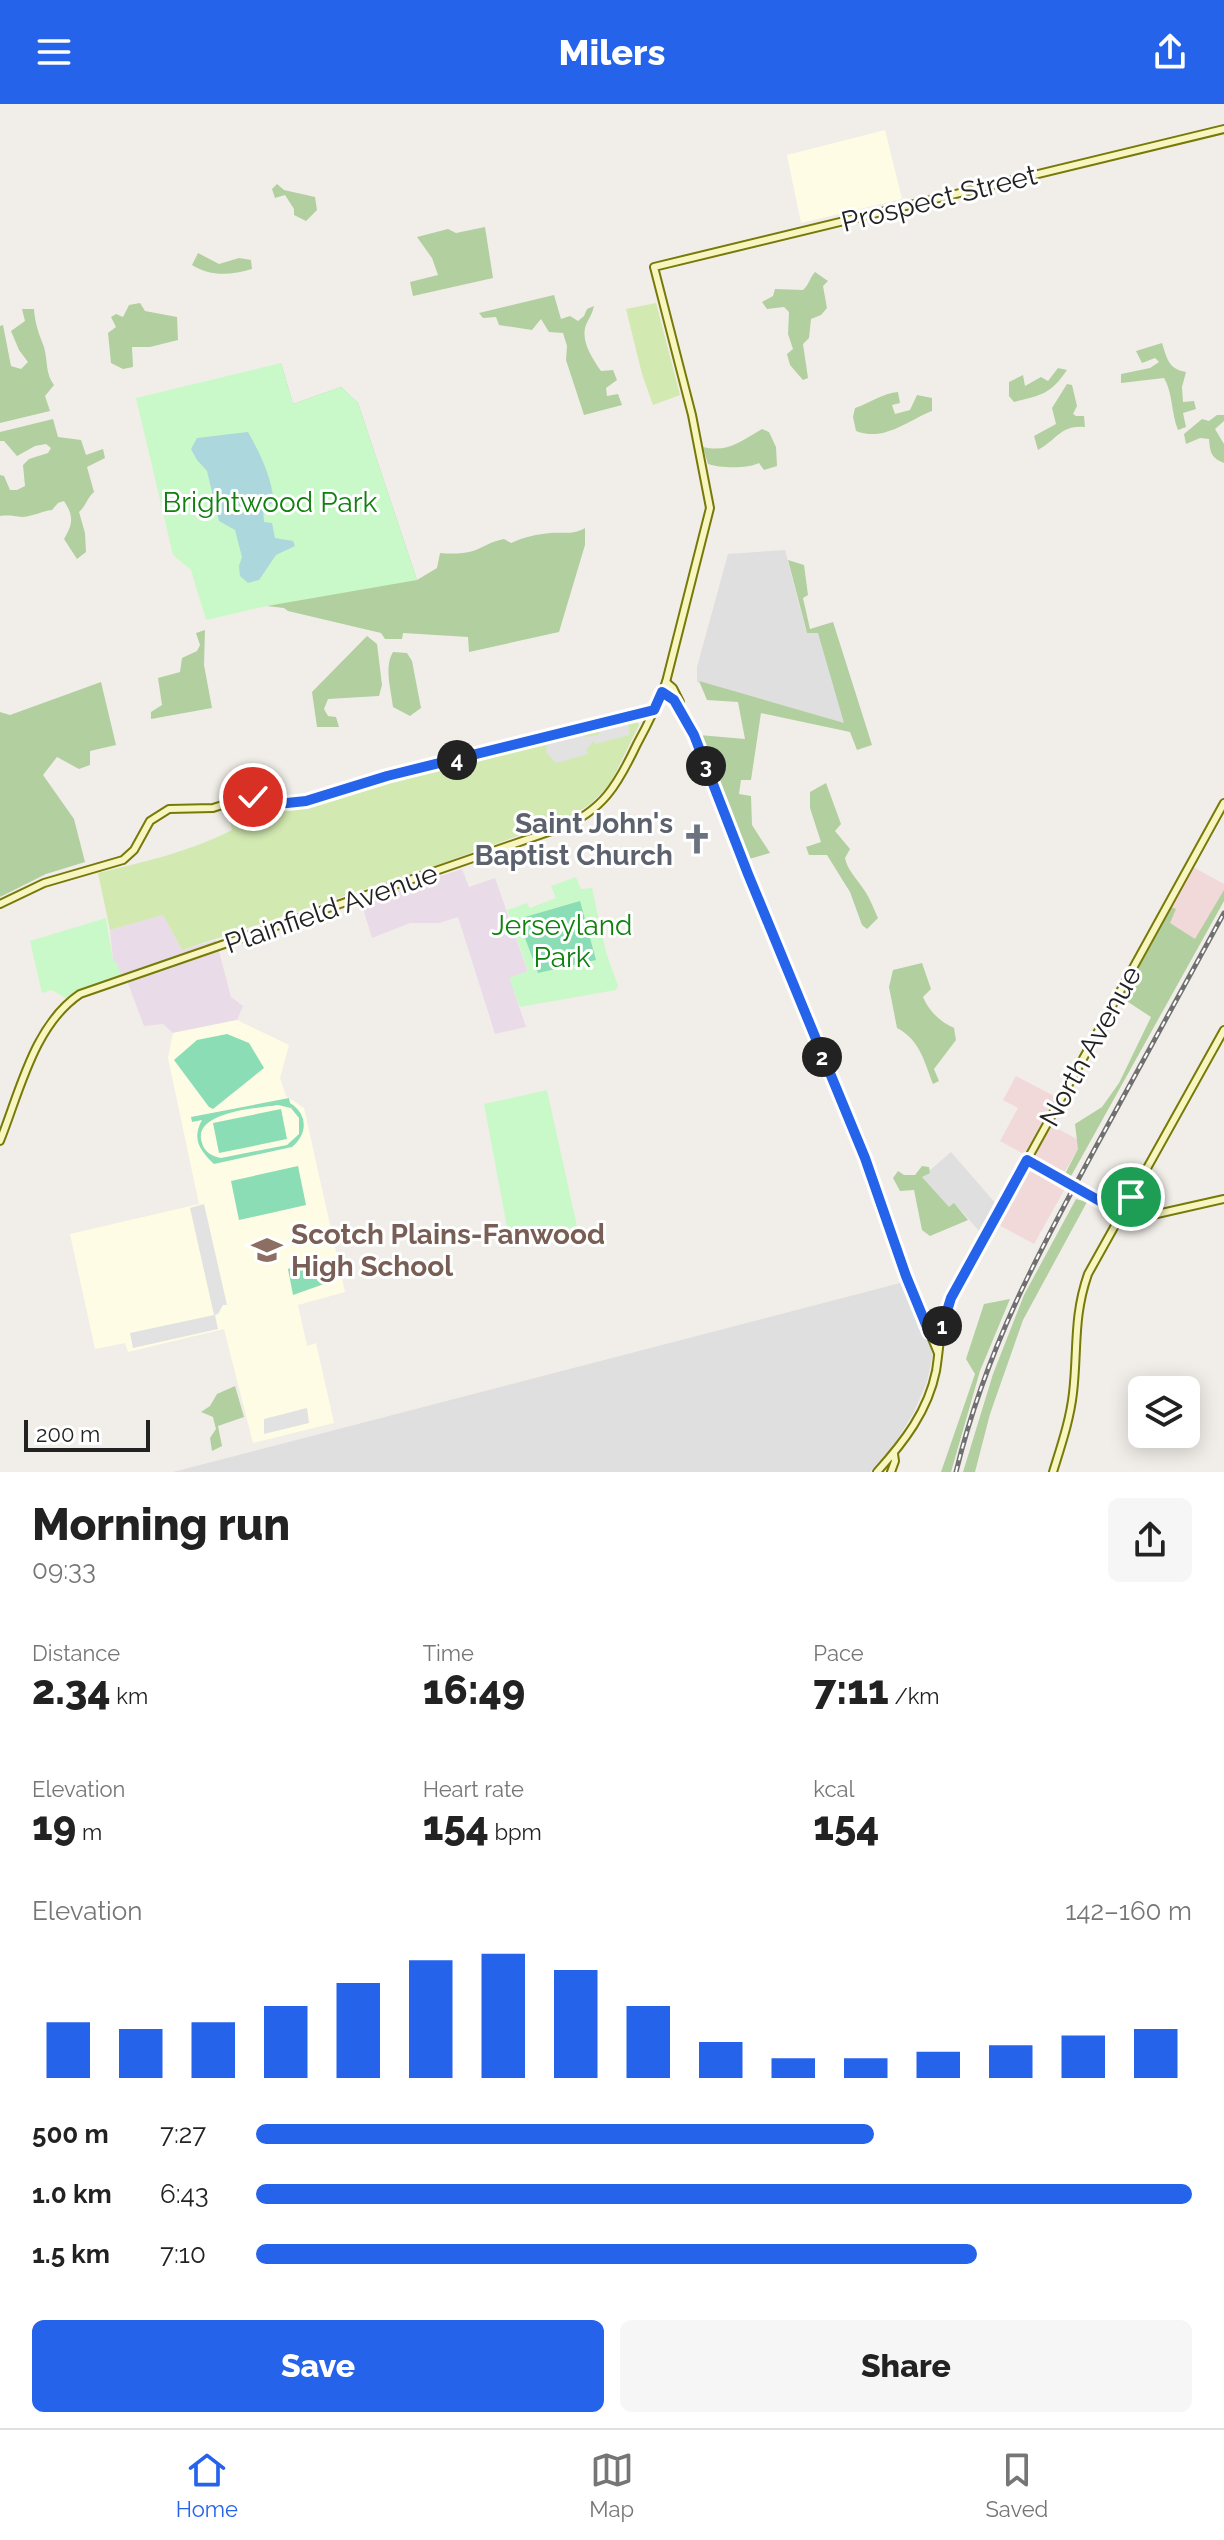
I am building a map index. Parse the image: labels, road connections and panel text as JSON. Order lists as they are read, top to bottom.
{
  "streets": {
    "street": ["Prospect Street", "Plainfield Avenue", "North Avenue"]
  },
  "crossings": [
    ["Prospect Street", "Plainfield Avenue"]
  ],
  "parks": ["Brightwood Park", "Jerseyland Park"],
  "places": {
    "church": ["Saint John's Baptist Church"],
    "school or university": ["Scotch Plains-Fanwood High School"]
  },
  "scale_bar": "200 m",
  "page": {
    "header": "Milers",
    "pins": [
      "4",
      "3",
      "2",
      "1"
    ],
    "scale": "200 m",
    "heading": ["Morning run", "09:33"],
    "stats": [
      ["Distance", "2.34 km"],
      ["Time", "16:49"],
      ["Pace", "7:11 /km"],
      ["Elevation", "19 m"],
      ["Heart rate", "154 bpm"],
      ["kcal", "154"]
    ],
    "chart": ["Elevation", "142–160 m"],
    "list": [
      {
        "name": "500 m",
        "note": "7:27"
      },
      {
        "name": "1.0 km",
        "note": "6:43"
      },
      {
        "name": "1.5 km",
        "note": "7:10"
      }
    ],
    "buttons": ["Save", "Share"],
    "tabs": ["Home", "Map", "Saved"]
  }
}
